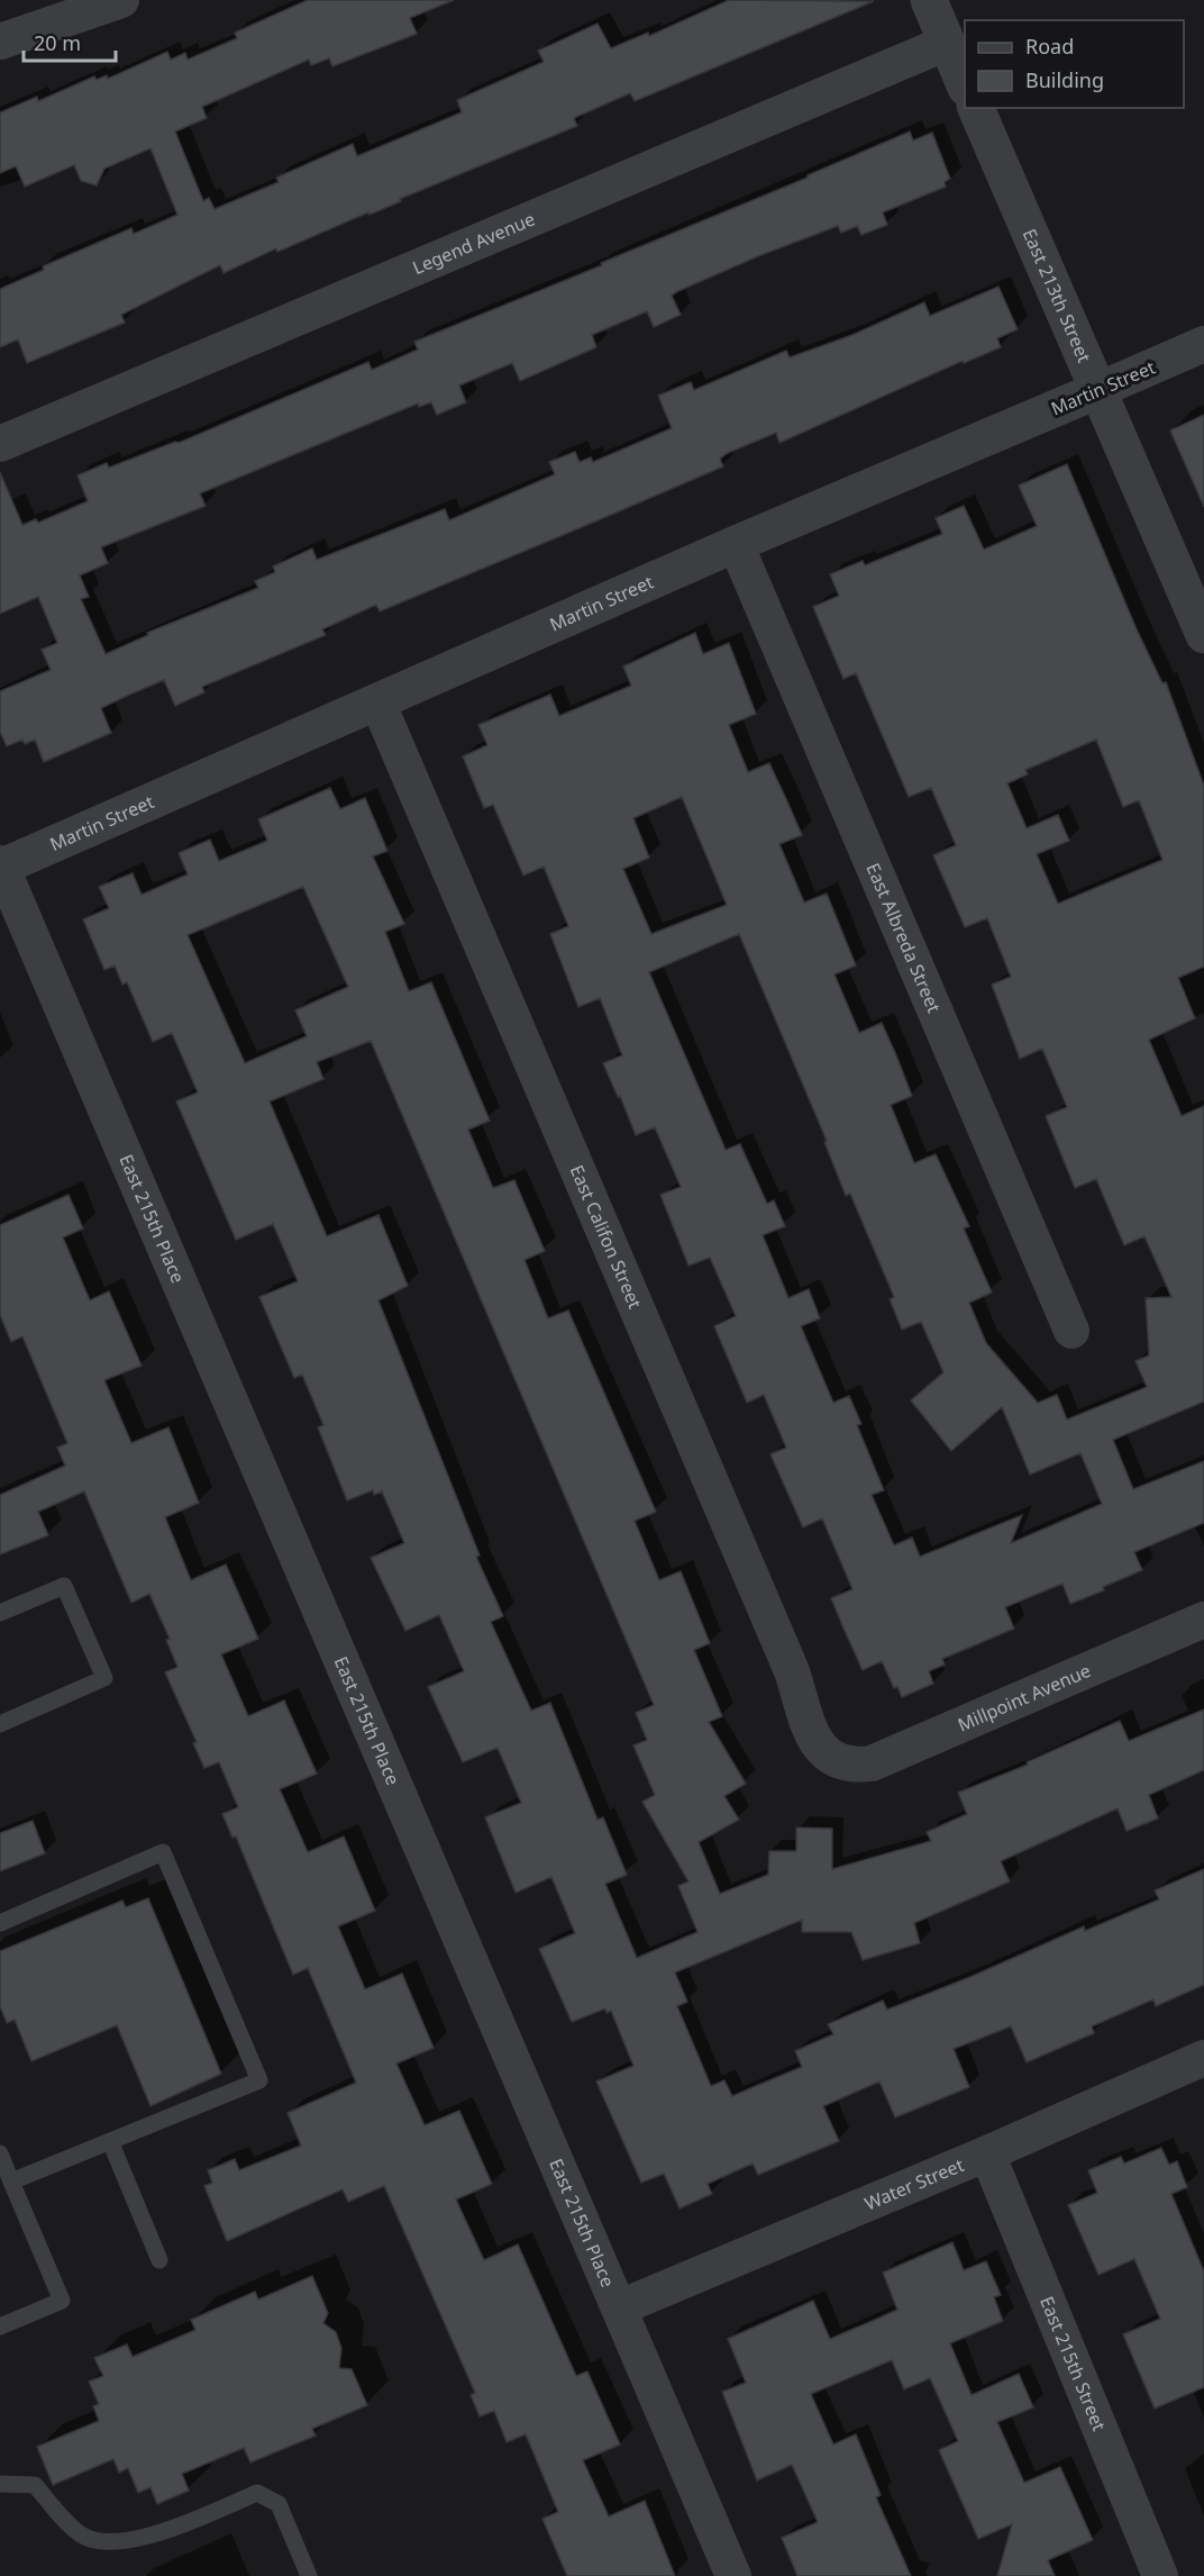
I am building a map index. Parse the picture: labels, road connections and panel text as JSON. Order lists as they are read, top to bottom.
{
  "streets": {
    "street": [
      "Legend Avenue",
      "East 213th Street",
      "Martin Street",
      "East Albreda Street",
      "East 215th Place",
      "East Califon Street",
      "Millpoint Avenue",
      "Water Street",
      "East 215th Street"
    ]
  },
  "crossings": [
    ["East 213th Street", "Martin Street"],
    ["Martin Street", "East Albreda Street"],
    ["Martin Street", "East 215th Place"],
    ["Martin Street", "East Califon Street"],
    ["East 215th Place", "Water Street"],
    ["East Califon Street", "Millpoint Avenue"],
    ["Water Street", "East 215th Street"]
  ],
  "legend": ["Road", "Building"],
  "scale_bar": "20 m"
}
